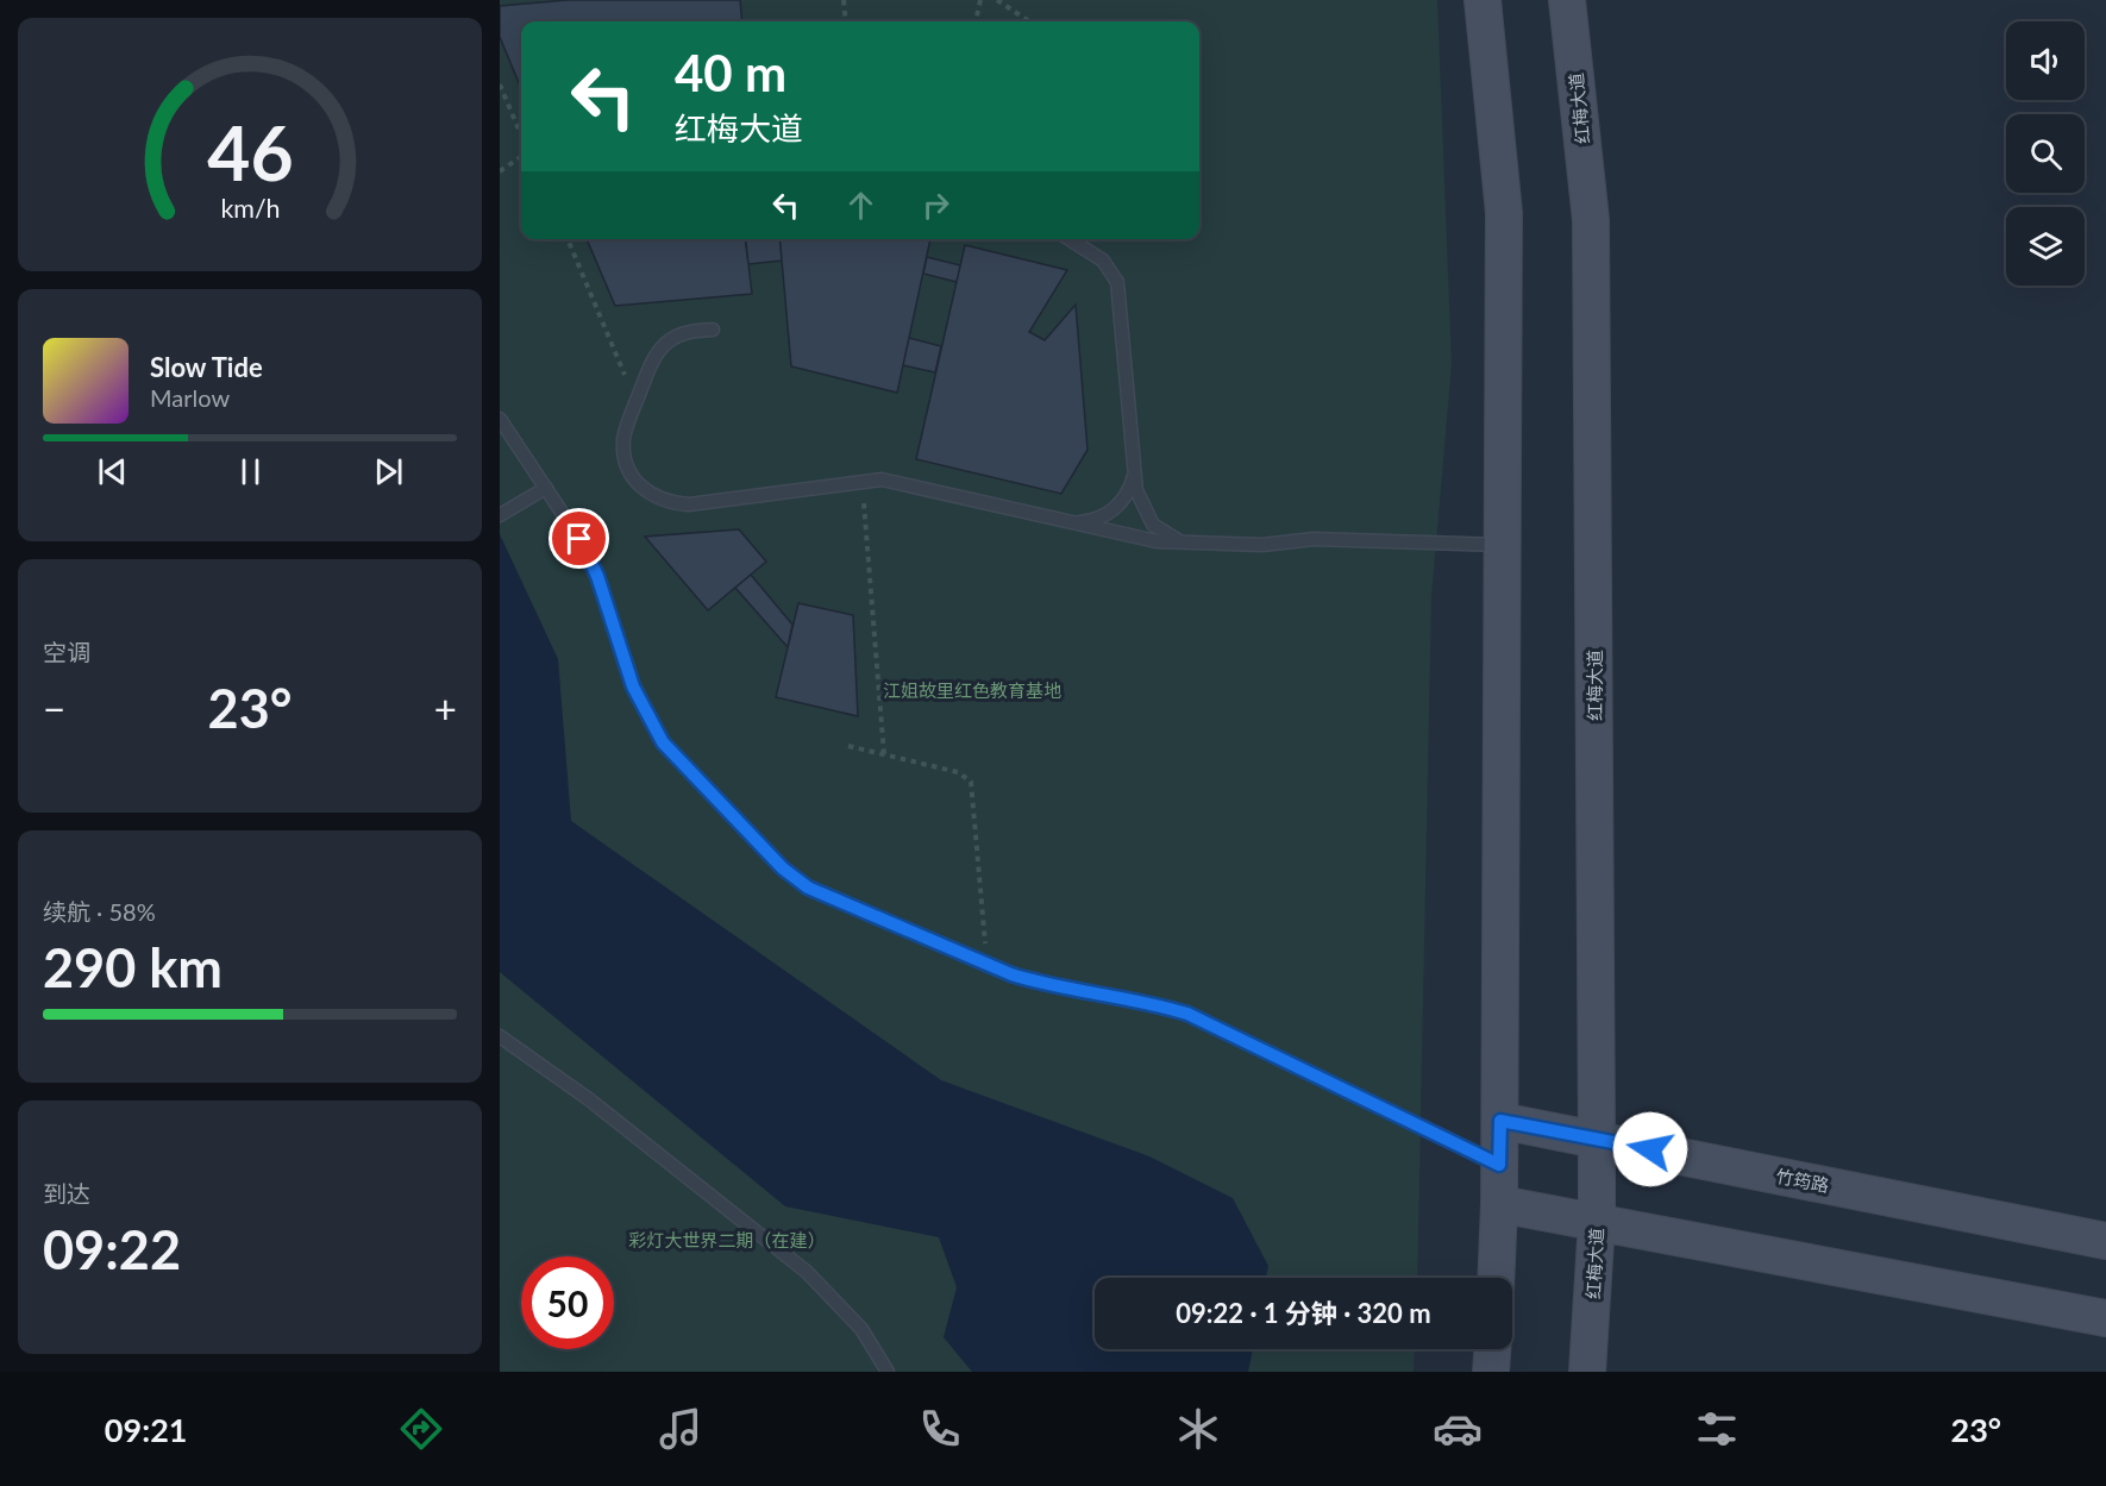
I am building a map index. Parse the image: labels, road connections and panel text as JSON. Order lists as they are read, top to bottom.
{
  "streets": {
    "main road": ["红梅大道", "竹筠路"]
  },
  "crossings": [
    ["红梅大道", "竹筠路"]
  ],
  "parks": ["江姐故里红色教育基地", "彩灯大世界二期（在建）"],
  "page": {
    "turn": ["40 m", "红梅大道"],
    "song": ["Slow Tide", "Marlow"],
    "tile": [
      "空调",
      ["续航 · 58%", "290 km"],
      ["到达", "09:22"]
    ],
    "heat": ["−", "23°", "+"],
    "limit": "50",
    "trip": "09:22 · 1 分钟 · 320 m",
    "tabs": ["09:21", "23°"],
    "gauge": ["46", "km/h"]
  }
}
